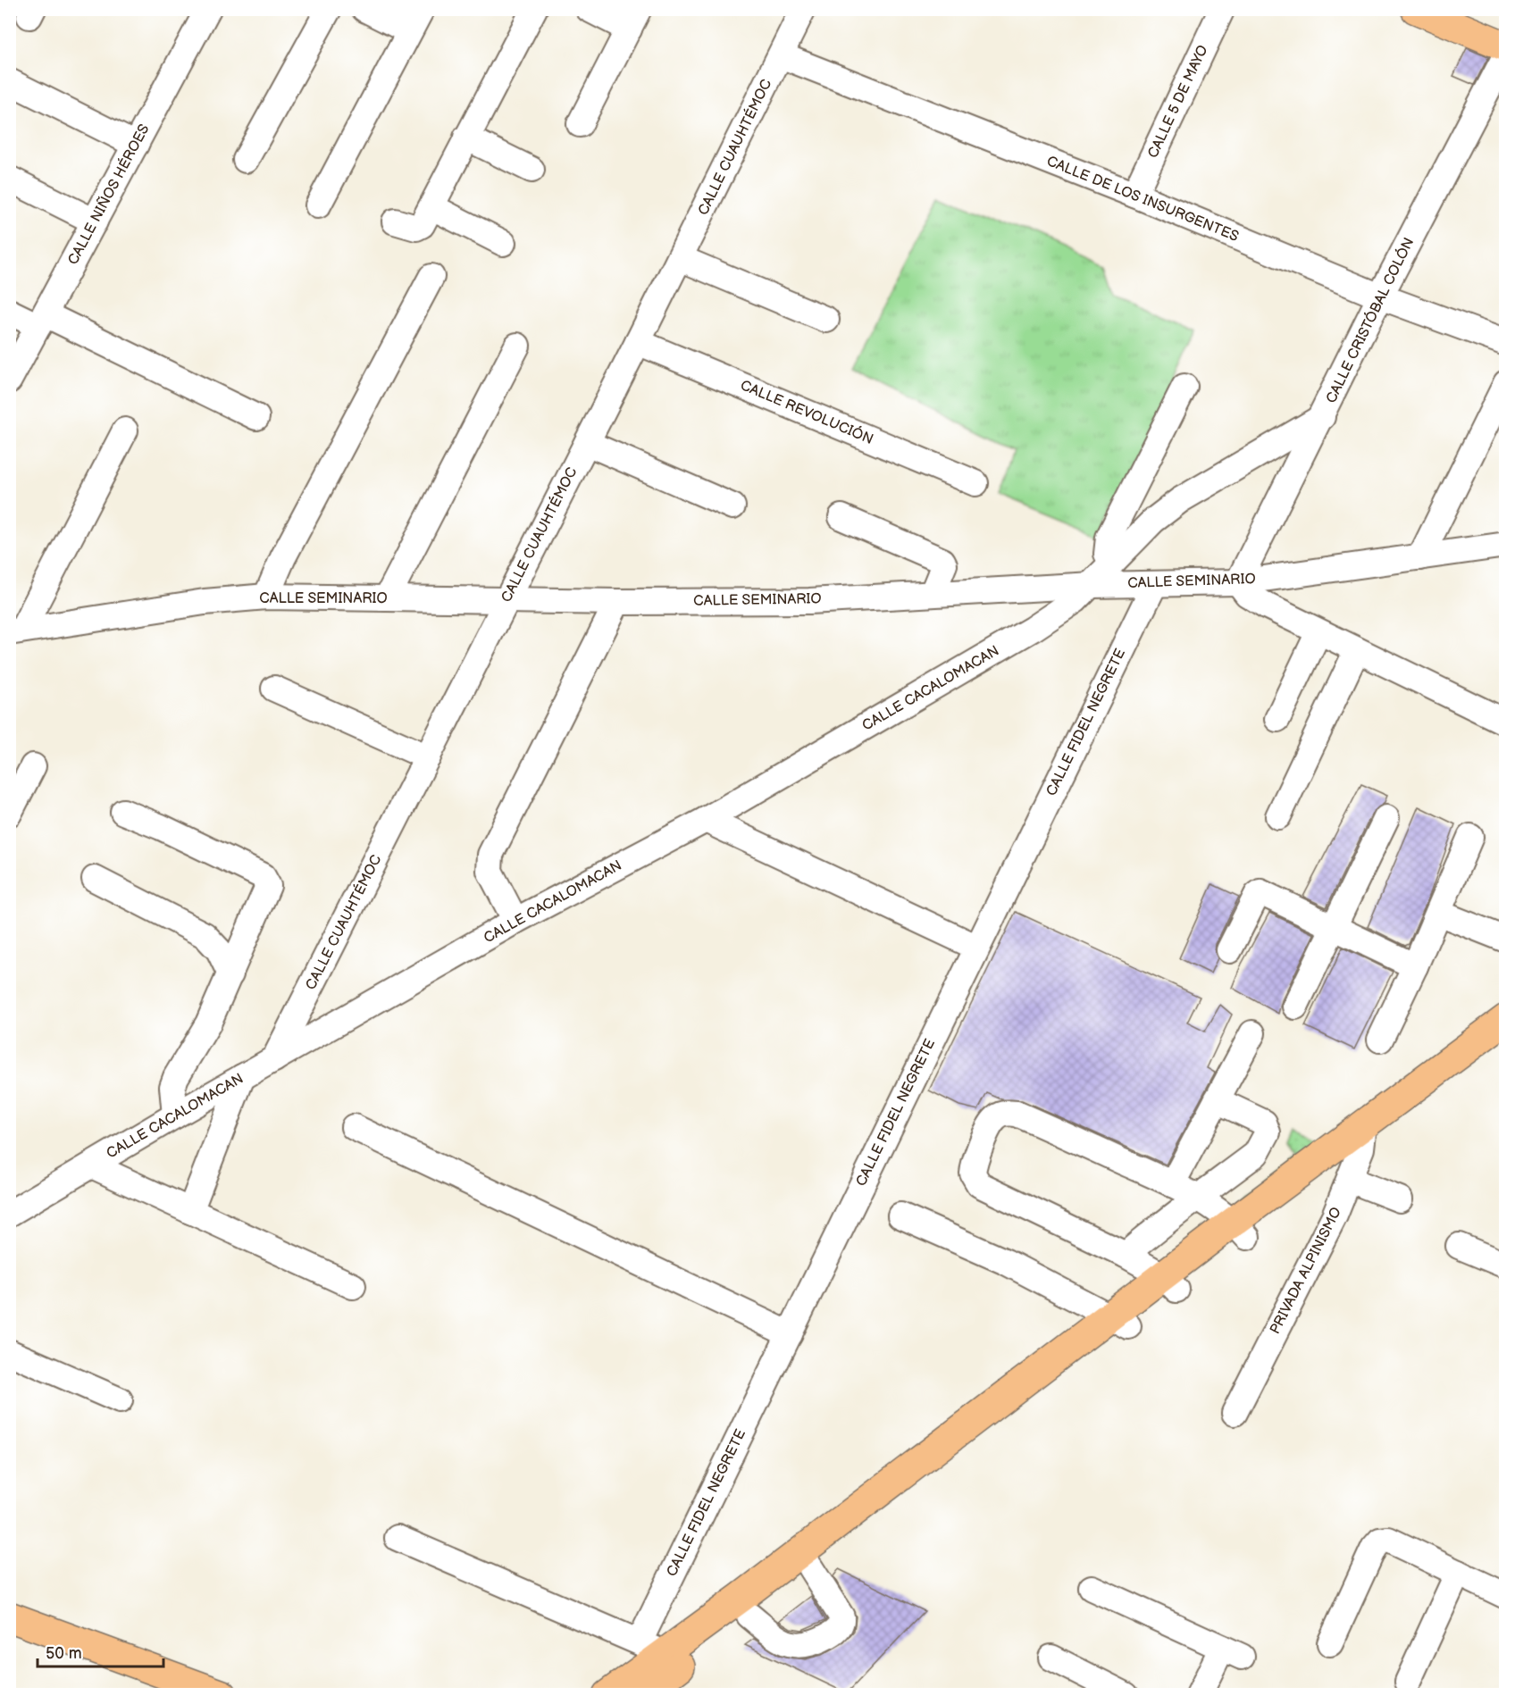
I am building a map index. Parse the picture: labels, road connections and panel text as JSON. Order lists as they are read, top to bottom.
{
  "streets": {
    "street": [
      "CALLE 5 DE MAYO",
      "CALLE CUAUHTÉMOC",
      "CALLE NIÑOS HÉROES",
      "CALLE DE LOS INSURGENTES",
      "CALLE CRISTÓBAL COLÓN",
      "CALLE REVOLUCIÓN",
      "CALLE SEMINARIO",
      "CALLE CACALOMACAN",
      "CALLE FIDEL NEGRETE",
      "PRIVADA ALPINISMO"
    ]
  },
  "crossings": [
    ["CALLE 5 DE MAYO", "CALLE DE LOS INSURGENTES"],
    ["CALLE CUAUHTÉMOC", "CALLE DE LOS INSURGENTES"],
    ["CALLE CUAUHTÉMOC", "CALLE REVOLUCIÓN"],
    ["CALLE CUAUHTÉMOC", "CALLE SEMINARIO"],
    ["CALLE CUAUHTÉMOC", "CALLE CACALOMACAN"],
    ["CALLE DE LOS INSURGENTES", "CALLE CRISTÓBAL COLÓN"],
    ["CALLE CRISTÓBAL COLÓN", "CALLE SEMINARIO"],
    ["CALLE CRISTÓBAL COLÓN", "CALLE CACALOMACAN"],
    ["CALLE SEMINARIO", "CALLE CACALOMACAN"],
    ["CALLE SEMINARIO", "CALLE FIDEL NEGRETE"]
  ],
  "scale_bar": "50 m"
}
